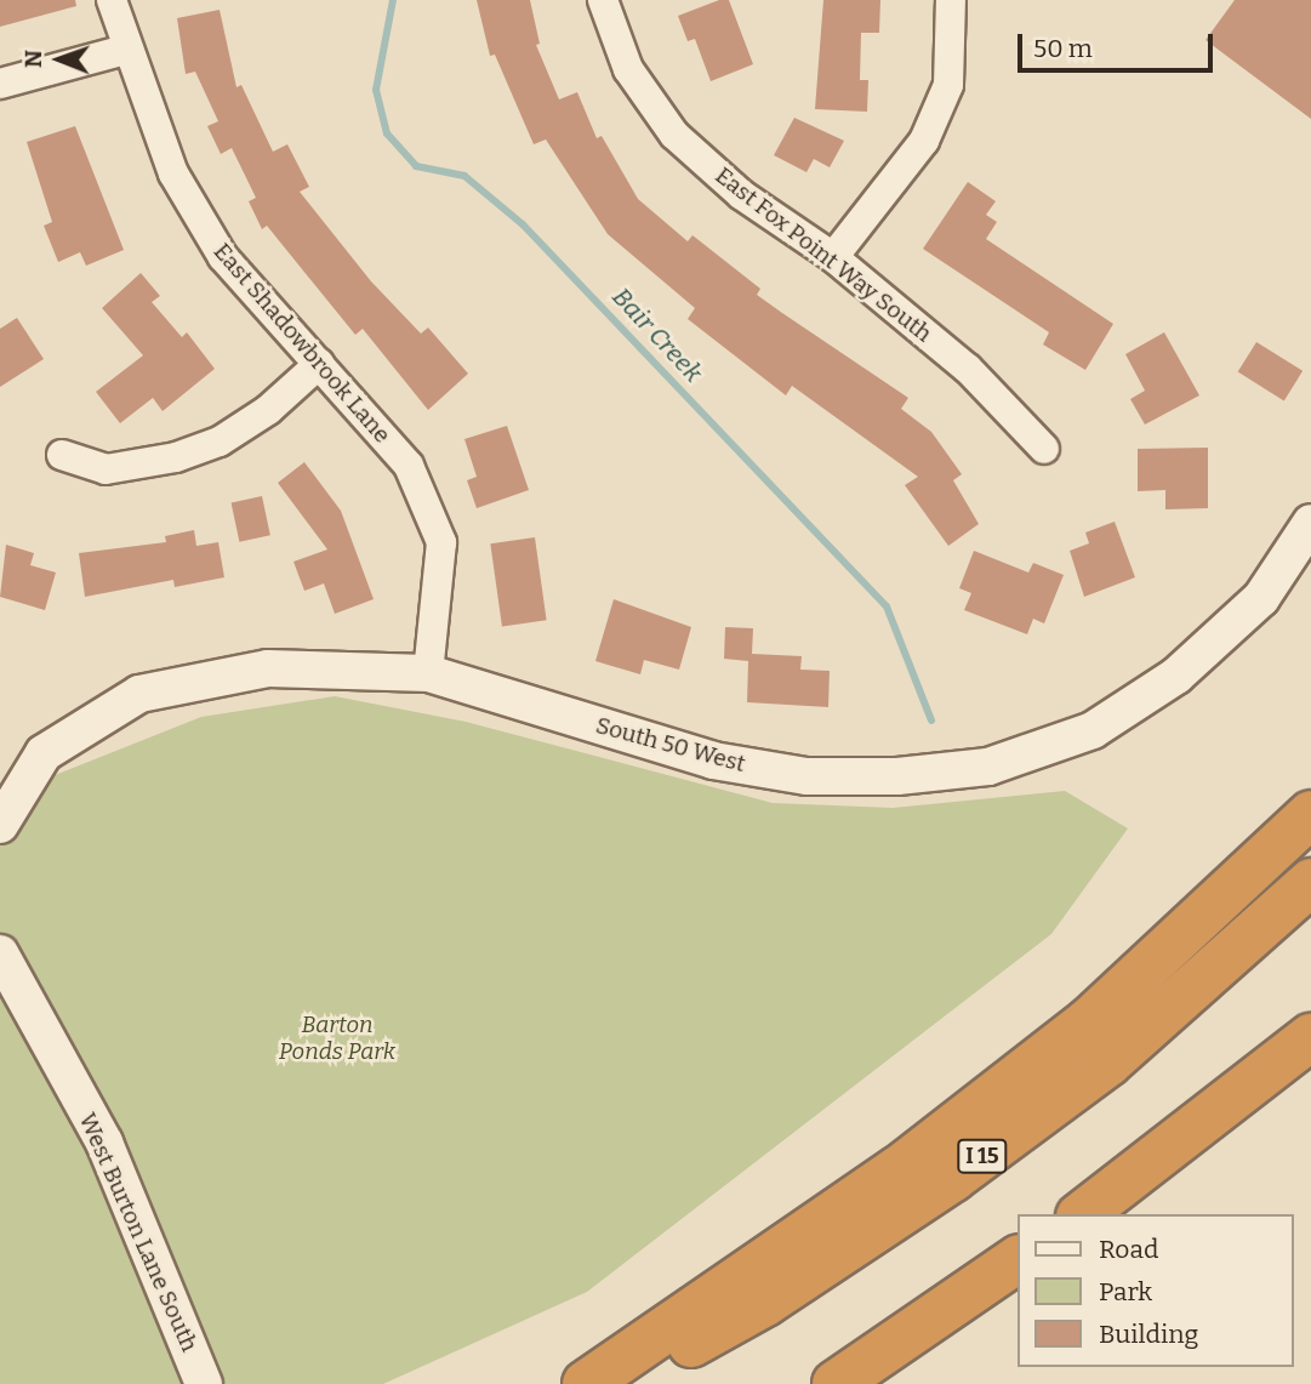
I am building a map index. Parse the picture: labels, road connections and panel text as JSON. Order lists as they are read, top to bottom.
{
  "streets": {
    "highway": ["I 15"],
    "street": [
      "East Fox Point Way South",
      "East Shadowbrook Lane",
      "South 50 West",
      "West Burton Lane South"
    ]
  },
  "crossings": [
    ["East Shadowbrook Lane", "South 50 West"]
  ],
  "water": ["Bair Creek"],
  "parks": ["Barton Ponds Park"],
  "legend": ["Road", "Park", "Building"],
  "scale_bar": "50 m",
  "north": "left"
}
